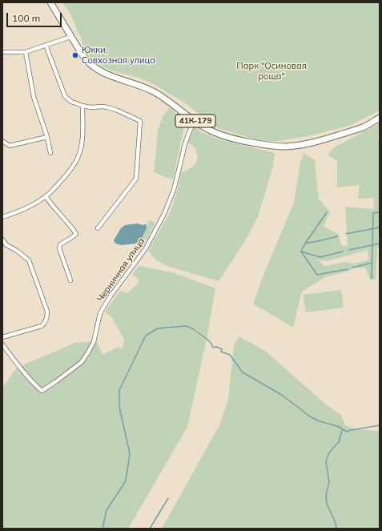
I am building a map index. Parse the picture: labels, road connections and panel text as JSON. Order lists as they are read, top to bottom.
{
  "streets": {
    "main road": ["41К-179"],
    "street": ["Черничная улица"]
  },
  "crossings": [
    ["41К-179", "Черничная улица"]
  ],
  "parks": ["Парк \"Осиновая роща\""],
  "places": ["Юкки, Совхозная улица"],
  "scale_bar": "100 m"
}
